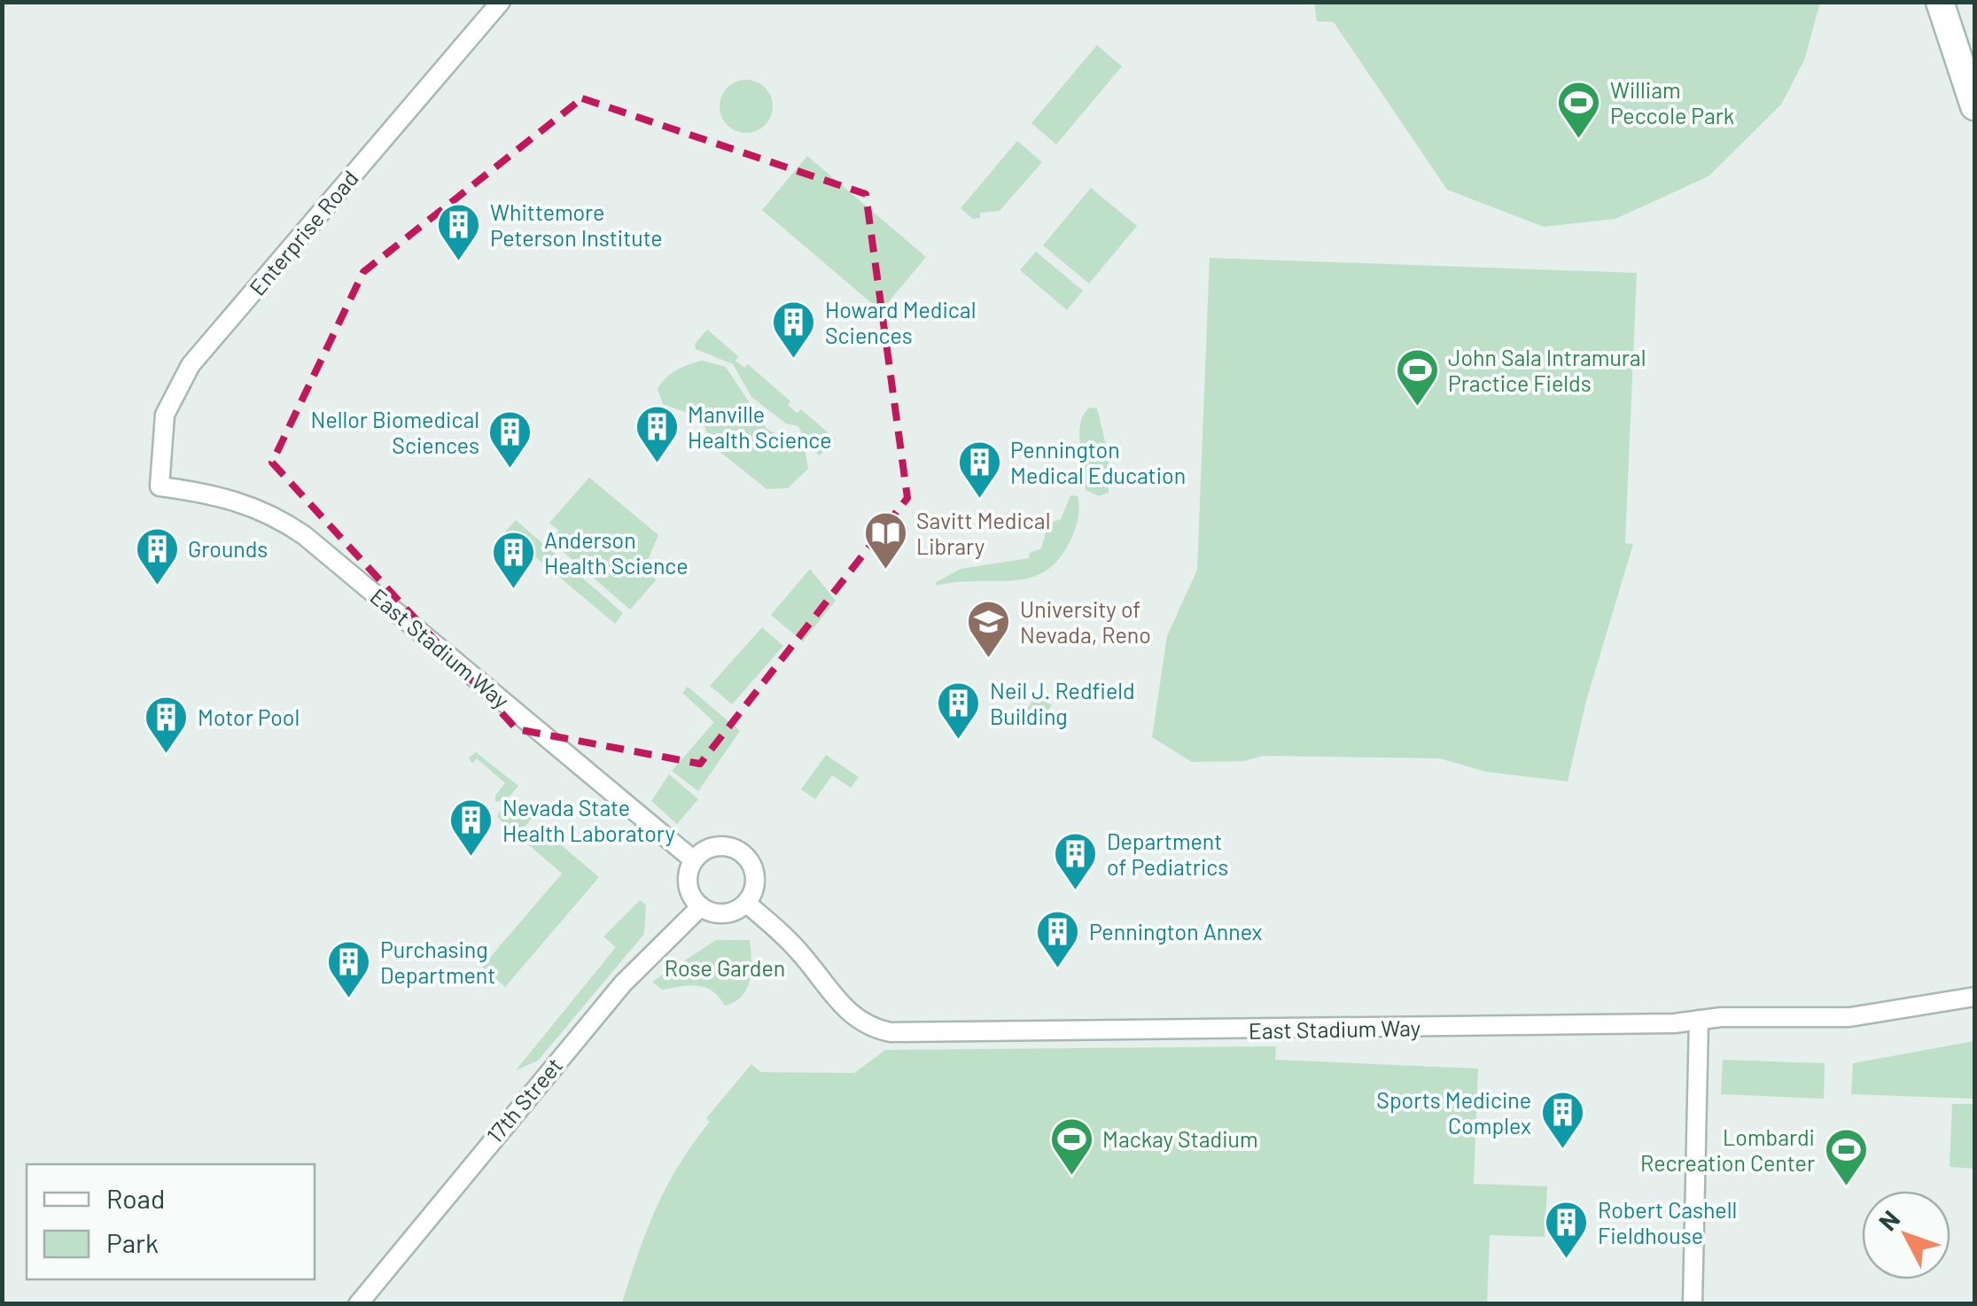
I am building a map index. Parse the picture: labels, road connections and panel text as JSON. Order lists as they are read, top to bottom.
{
  "streets": {
    "street": ["Enterprise Road", "East Stadium Way", "17th Street"]
  },
  "crossings": [
    ["Enterprise Road", "East Stadium Way"],
    ["East Stadium Way", "17th Street"]
  ],
  "parks": ["Rose Garden"],
  "places": {
    "sports": [
      "William Peccole Park",
      "John Sala Intramural Practice Fields",
      "Mackay Stadium",
      "Lombardi Recreation Center"
    ],
    "building": [
      "Whittemore Peterson Institute",
      "Howard Medical Sciences",
      "Manville Health Science",
      "Nellor Biomedical Sciences",
      "Pennington Medical Education",
      "Grounds",
      "Anderson Health Science",
      "Neil J. Redfield Building",
      "Motor Pool",
      "Nevada State Health Laboratory",
      "Department of Pediatrics",
      "Pennington Annex",
      "Purchasing Department",
      "Sports Medicine Complex",
      "Robert Cashell Fieldhouse"
    ],
    "library": ["Savitt Medical Library"],
    "school or university": ["University of Nevada, Reno"]
  },
  "legend": ["Road", "Park"],
  "north": "top left"
}
